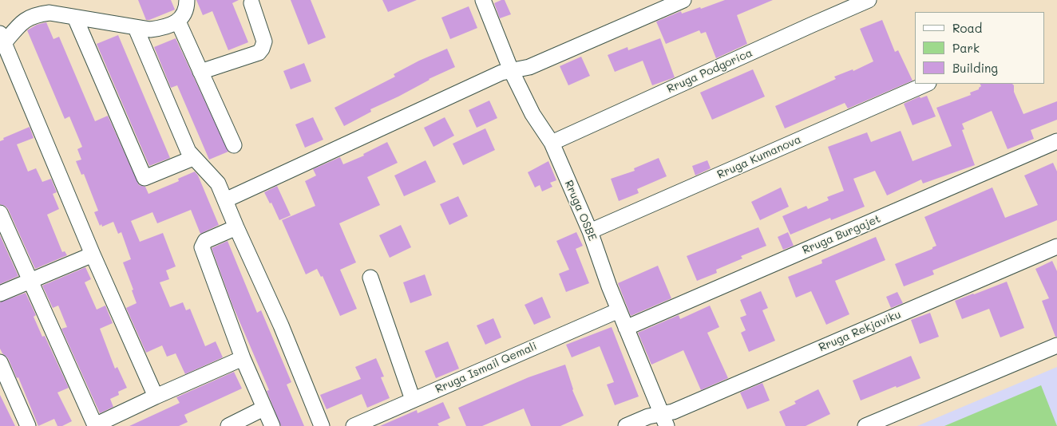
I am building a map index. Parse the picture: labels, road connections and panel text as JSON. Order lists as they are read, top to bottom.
{
  "streets": {
    "street": [
      "Rruga Podgorica",
      "Rruga Kumanova",
      "Rruga OSBE",
      "Rruga Burgajet",
      "Rruga Rekjaviku",
      "Rruga Ismail Qemali"
    ]
  },
  "crossings": [
    ["Rruga Podgorica", "Rruga OSBE"],
    ["Rruga Kumanova", "Rruga OSBE"],
    ["Rruga OSBE", "Rruga Burgajet"],
    ["Rruga OSBE", "Rruga Rekjaviku"],
    ["Rruga OSBE", "Rruga Ismail Qemali"]
  ],
  "legend": ["Road", "Park", "Building"]
}
